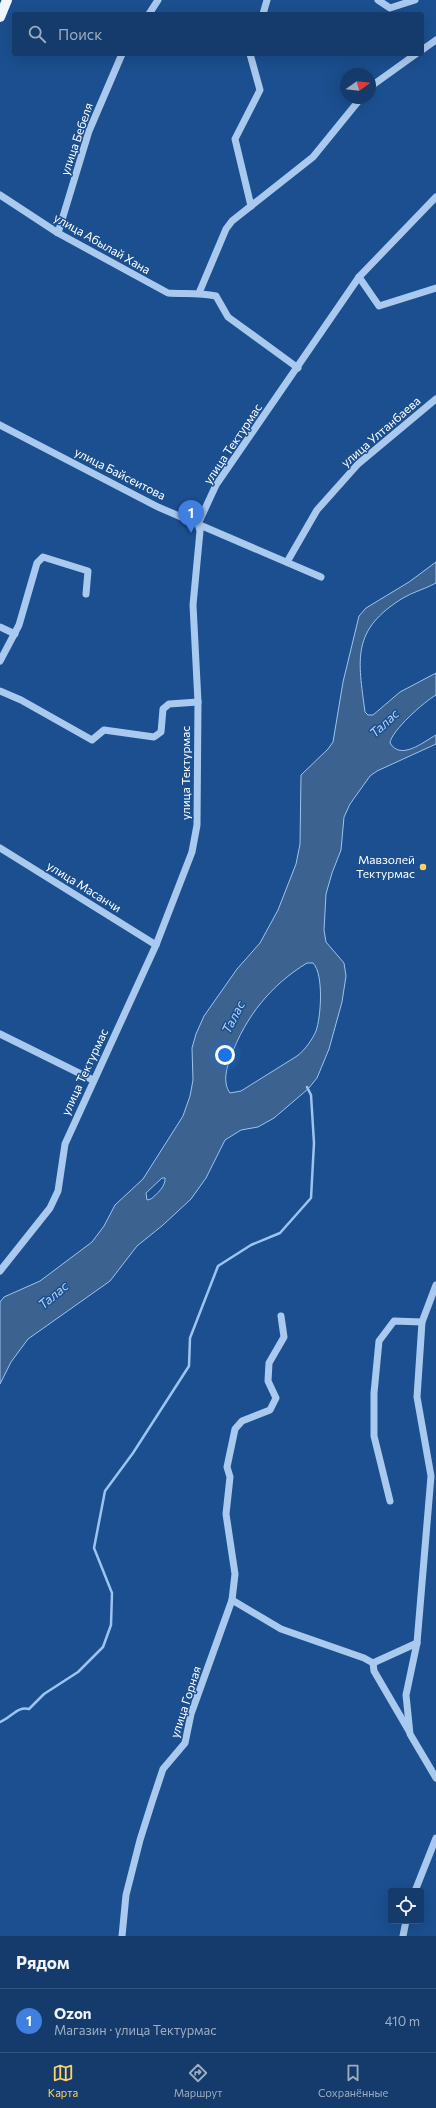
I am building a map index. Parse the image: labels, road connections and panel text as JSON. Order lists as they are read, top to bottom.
{
  "streets": {
    "street": [
      "улица Бебеля",
      "улица Абылай Хана",
      "улица Ултанбаева",
      "улица Тектурмас",
      "улица Байсеитова",
      "улица Масанчи",
      "улица Горная"
    ]
  },
  "crossings": [
    ["улица Бебеля", "улица Абылай Хана"],
    ["улица Абылай Хана", "улица Тектурмас"],
    ["улица Ултанбаева", "улица Байсеитова"],
    ["улица Тектурмас", "улица Байсеитова"],
    ["улица Тектурмас", "улица Масанчи"]
  ],
  "water": ["Талас"],
  "places": ["Мавзолей Тектурмас"],
  "north": "right",
  "page": {
    "search": "Поиск",
    "pins": "1",
    "heading": "Рядом",
    "list": [
      {
        "mark": "1",
        "name": "Ozon",
        "note": "Магазин · улица Тектурмас",
        "value": "410 m"
      }
    ],
    "nav": ["Карта", "Маршрут", "Сохранённые"]
  }
}
